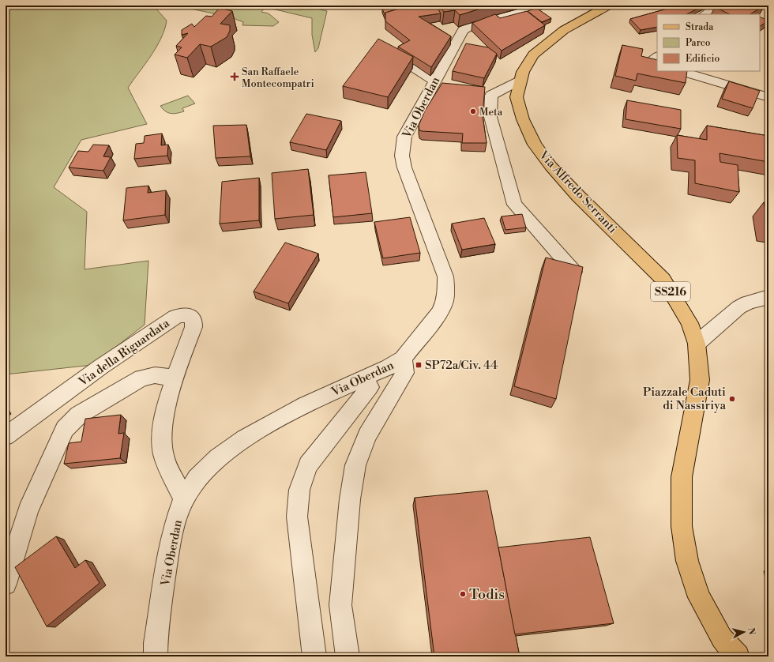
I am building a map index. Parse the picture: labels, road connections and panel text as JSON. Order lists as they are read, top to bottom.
{
  "streets": {
    "main road": ["Via Alfredo Serranti", "SS216"],
    "street": ["Via Oberdan", "Via della Riguardata"]
  },
  "crossings": [
    ["Via Oberdan", "Via della Riguardata"]
  ],
  "places": {
    "health": ["San Raffaele Montecompatri"],
    "other": ["Meta", "Piazzale Caduti di Nassiriya", "Todis"],
    "transit": ["SP72a/Civ. 44"]
  },
  "legend": ["Strada", "Parco", "Edificio"],
  "north": "right"
}
